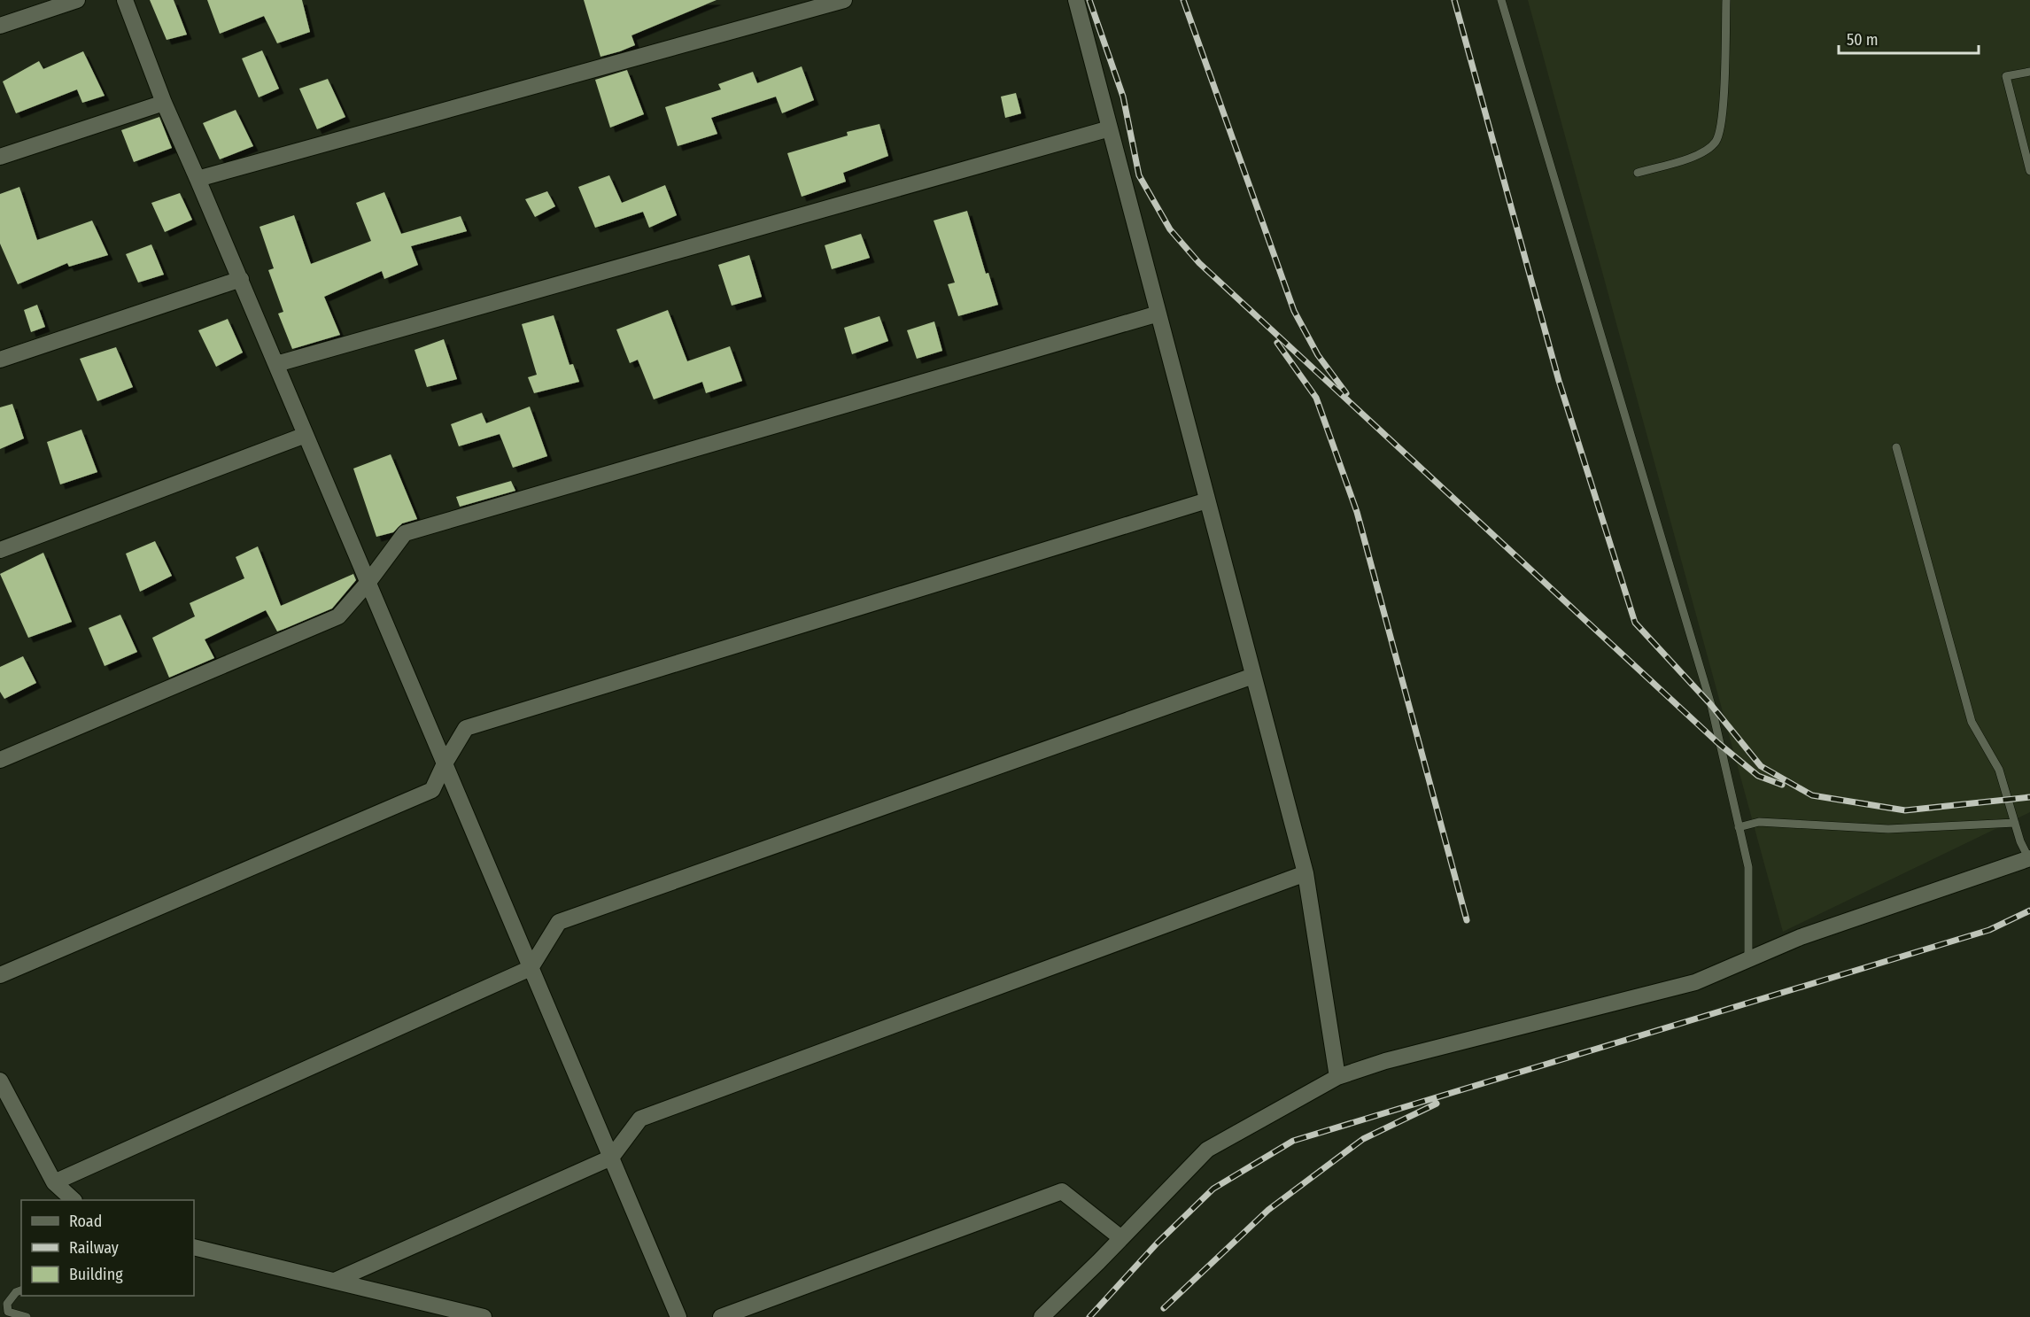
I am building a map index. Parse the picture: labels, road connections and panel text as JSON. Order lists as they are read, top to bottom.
{
  "legend": ["Road", "Railway", "Building"],
  "scale_bar": "50 m"
}
